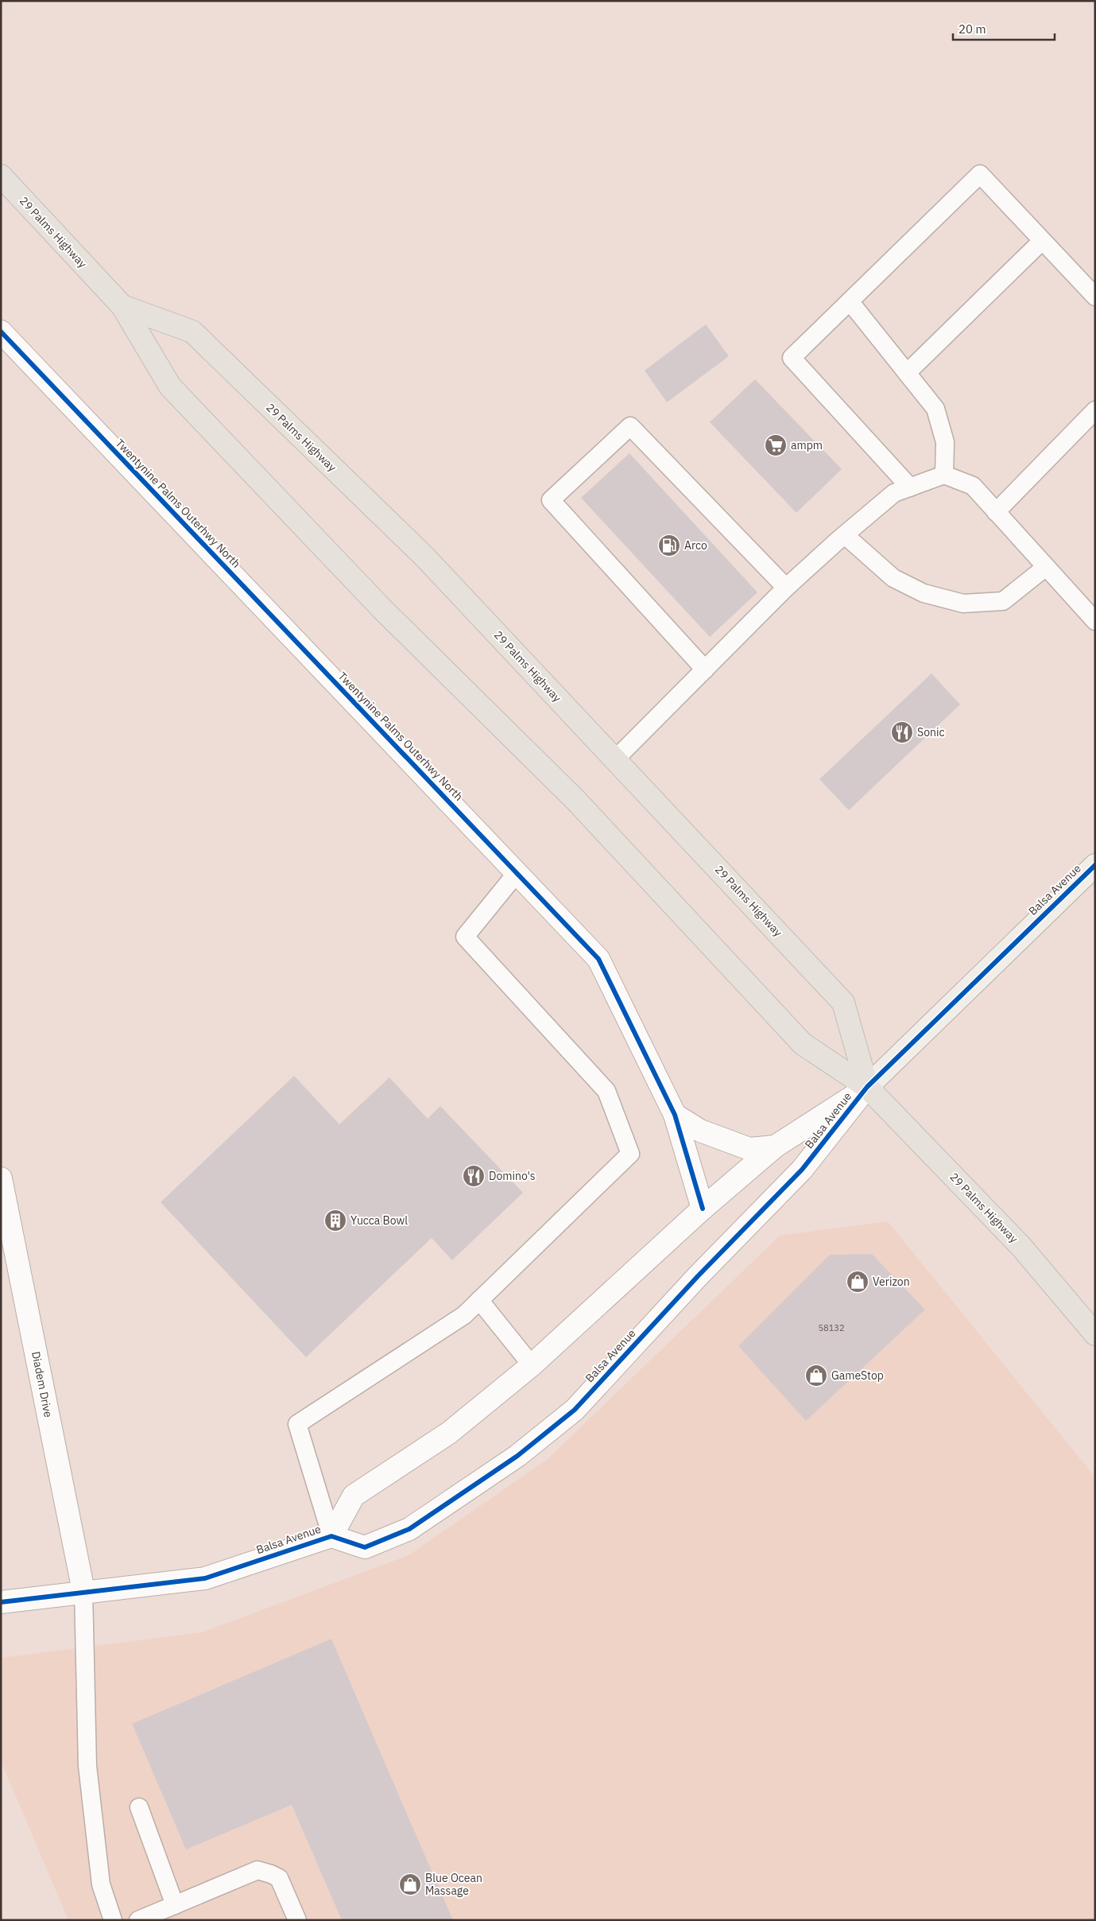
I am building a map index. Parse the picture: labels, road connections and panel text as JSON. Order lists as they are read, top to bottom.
{
  "streets": {
    "main road": ["29 Palms Highway"],
    "street": ["Twentynine Palms Outerhwy North", "Balsa Avenue", "Diadem Drive"]
  },
  "crossings": [
    ["29 Palms Highway", "Balsa Avenue"],
    ["Twentynine Palms Outerhwy North", "Balsa Avenue"],
    ["Balsa Avenue", "Diadem Drive"]
  ],
  "places": {
    "supermarket": ["ampm"],
    "fuel station": ["Arco"],
    "restaurant": ["Sonic", "Domino's"],
    "building": ["Yucca Bowl"],
    "shop": ["Verizon", "GameStop", "Blue Ocean Massage"]
  },
  "house_numbers": ["58132"],
  "scale_bar": "20 m"
}
